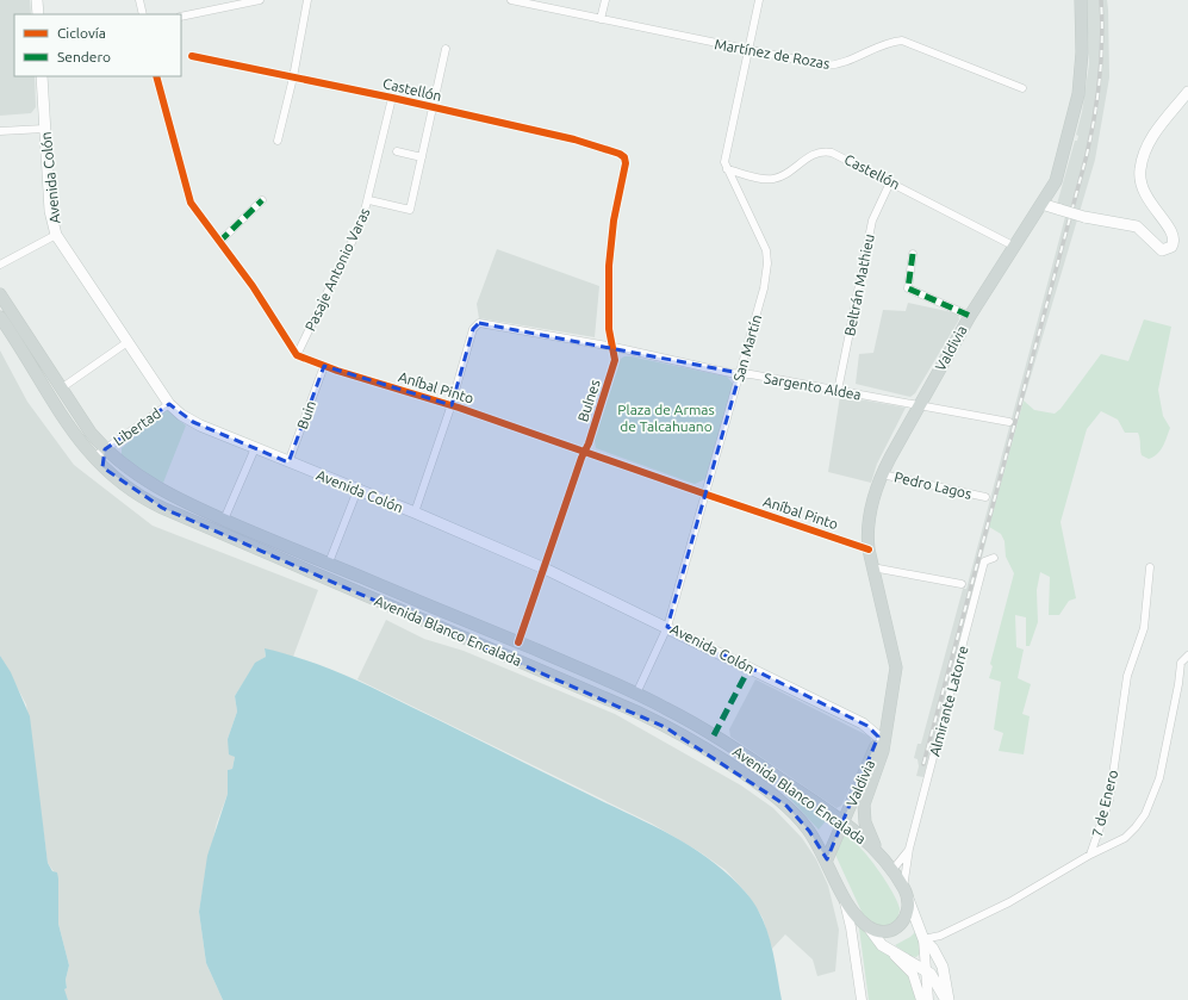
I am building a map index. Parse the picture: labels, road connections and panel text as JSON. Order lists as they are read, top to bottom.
{
  "streets": {
    "main road": ["Avenida Colón", "Valdivia", "Avenida Blanco Encalada"],
    "street": [
      "Martínez de Rozas",
      "Castellón",
      "Pasaje Antonio Varas",
      "Beltrán Mathieu",
      "San Martín",
      "Sargento Aldea",
      "Aníbal Pinto",
      "Bulnes",
      "Buin",
      "Libertad",
      "Pedro Lagos",
      "Almirante Latorre",
      "7 de Enero"
    ]
  },
  "crossings": [
    ["Martínez de Rozas", "San Martín"],
    ["Castellón", "Pasaje Antonio Varas"],
    ["Castellón", "Beltrán Mathieu"],
    ["Castellón", "San Martín"],
    ["Castellón", "Valdivia"],
    ["Castellón", "Bulnes"],
    ["Avenida Colón", "San Martín"],
    ["Avenida Colón", "Valdivia"],
    ["Avenida Colón", "Bulnes"],
    ["Avenida Colón", "Buin"],
    ["Avenida Colón", "Libertad"],
    ["Pasaje Antonio Varas", "Aníbal Pinto"],
    ["Beltrán Mathieu", "Sargento Aldea"],
    ["San Martín", "Sargento Aldea"],
    ["San Martín", "Aníbal Pinto"],
    ["San Martín", "Avenida Blanco Encalada"],
    ["Valdivia", "Sargento Aldea"],
    ["Valdivia", "Aníbal Pinto"],
    ["Valdivia", "Pedro Lagos"],
    ["Valdivia", "Avenida Blanco Encalada"],
    ["Sargento Aldea", "Aníbal Pinto"],
    ["Sargento Aldea", "Bulnes"],
    ["Aníbal Pinto", "Bulnes"],
    ["Aníbal Pinto", "Buin"],
    ["Bulnes", "Avenida Blanco Encalada"],
    ["Libertad", "Avenida Blanco Encalada"],
    ["Avenida Blanco Encalada", "Almirante Latorre"],
    ["Avenida Blanco Encalada", "7 de Enero"]
  ],
  "parks": ["Plaza de Armas de Talcahuano"],
  "legend": ["Ciclovía", "Sendero"]
}
